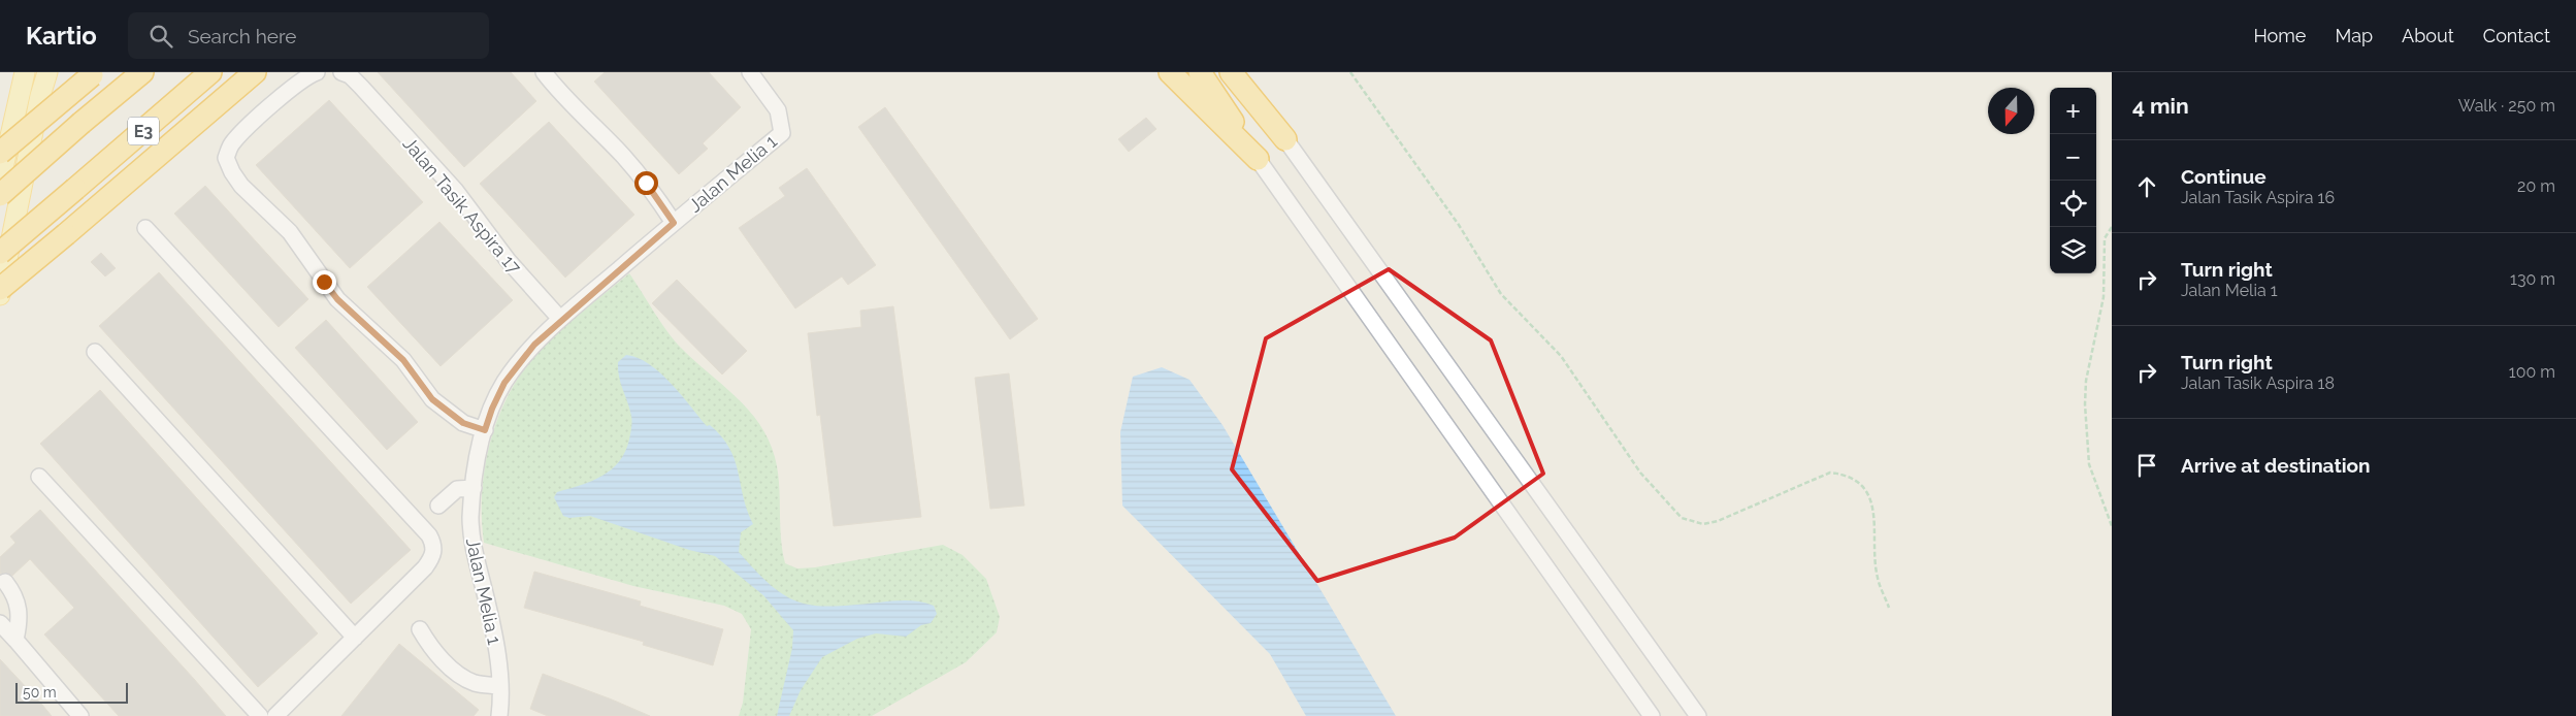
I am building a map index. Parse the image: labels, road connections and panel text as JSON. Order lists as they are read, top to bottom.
{
  "streets": {
    "highway": ["E3"],
    "street": ["Jalan Melia 1", "Jalan Tasik Aspira 17"]
  },
  "crossings": [
    ["Jalan Melia 1", "Jalan Tasik Aspira 17"]
  ],
  "scale_bar": "50 m",
  "north": "bottom",
  "page": {
    "header": "Kartio",
    "search": "Search here",
    "nav": [
      "Home",
      "Map",
      "About",
      "Contact"
    ],
    "heading": ["4 min", "Walk · 250 m"],
    "map_buttons": ["+", "−"],
    "list": [
      ["Continue", "Jalan Tasik Aspira 16", "20 m"],
      ["Turn right", "Jalan Melia 1", "130 m"],
      ["Turn right", "Jalan Tasik Aspira 18", "100 m"],
      "Arrive at destination"
    ],
    "scale": "50 m"
  }
}
